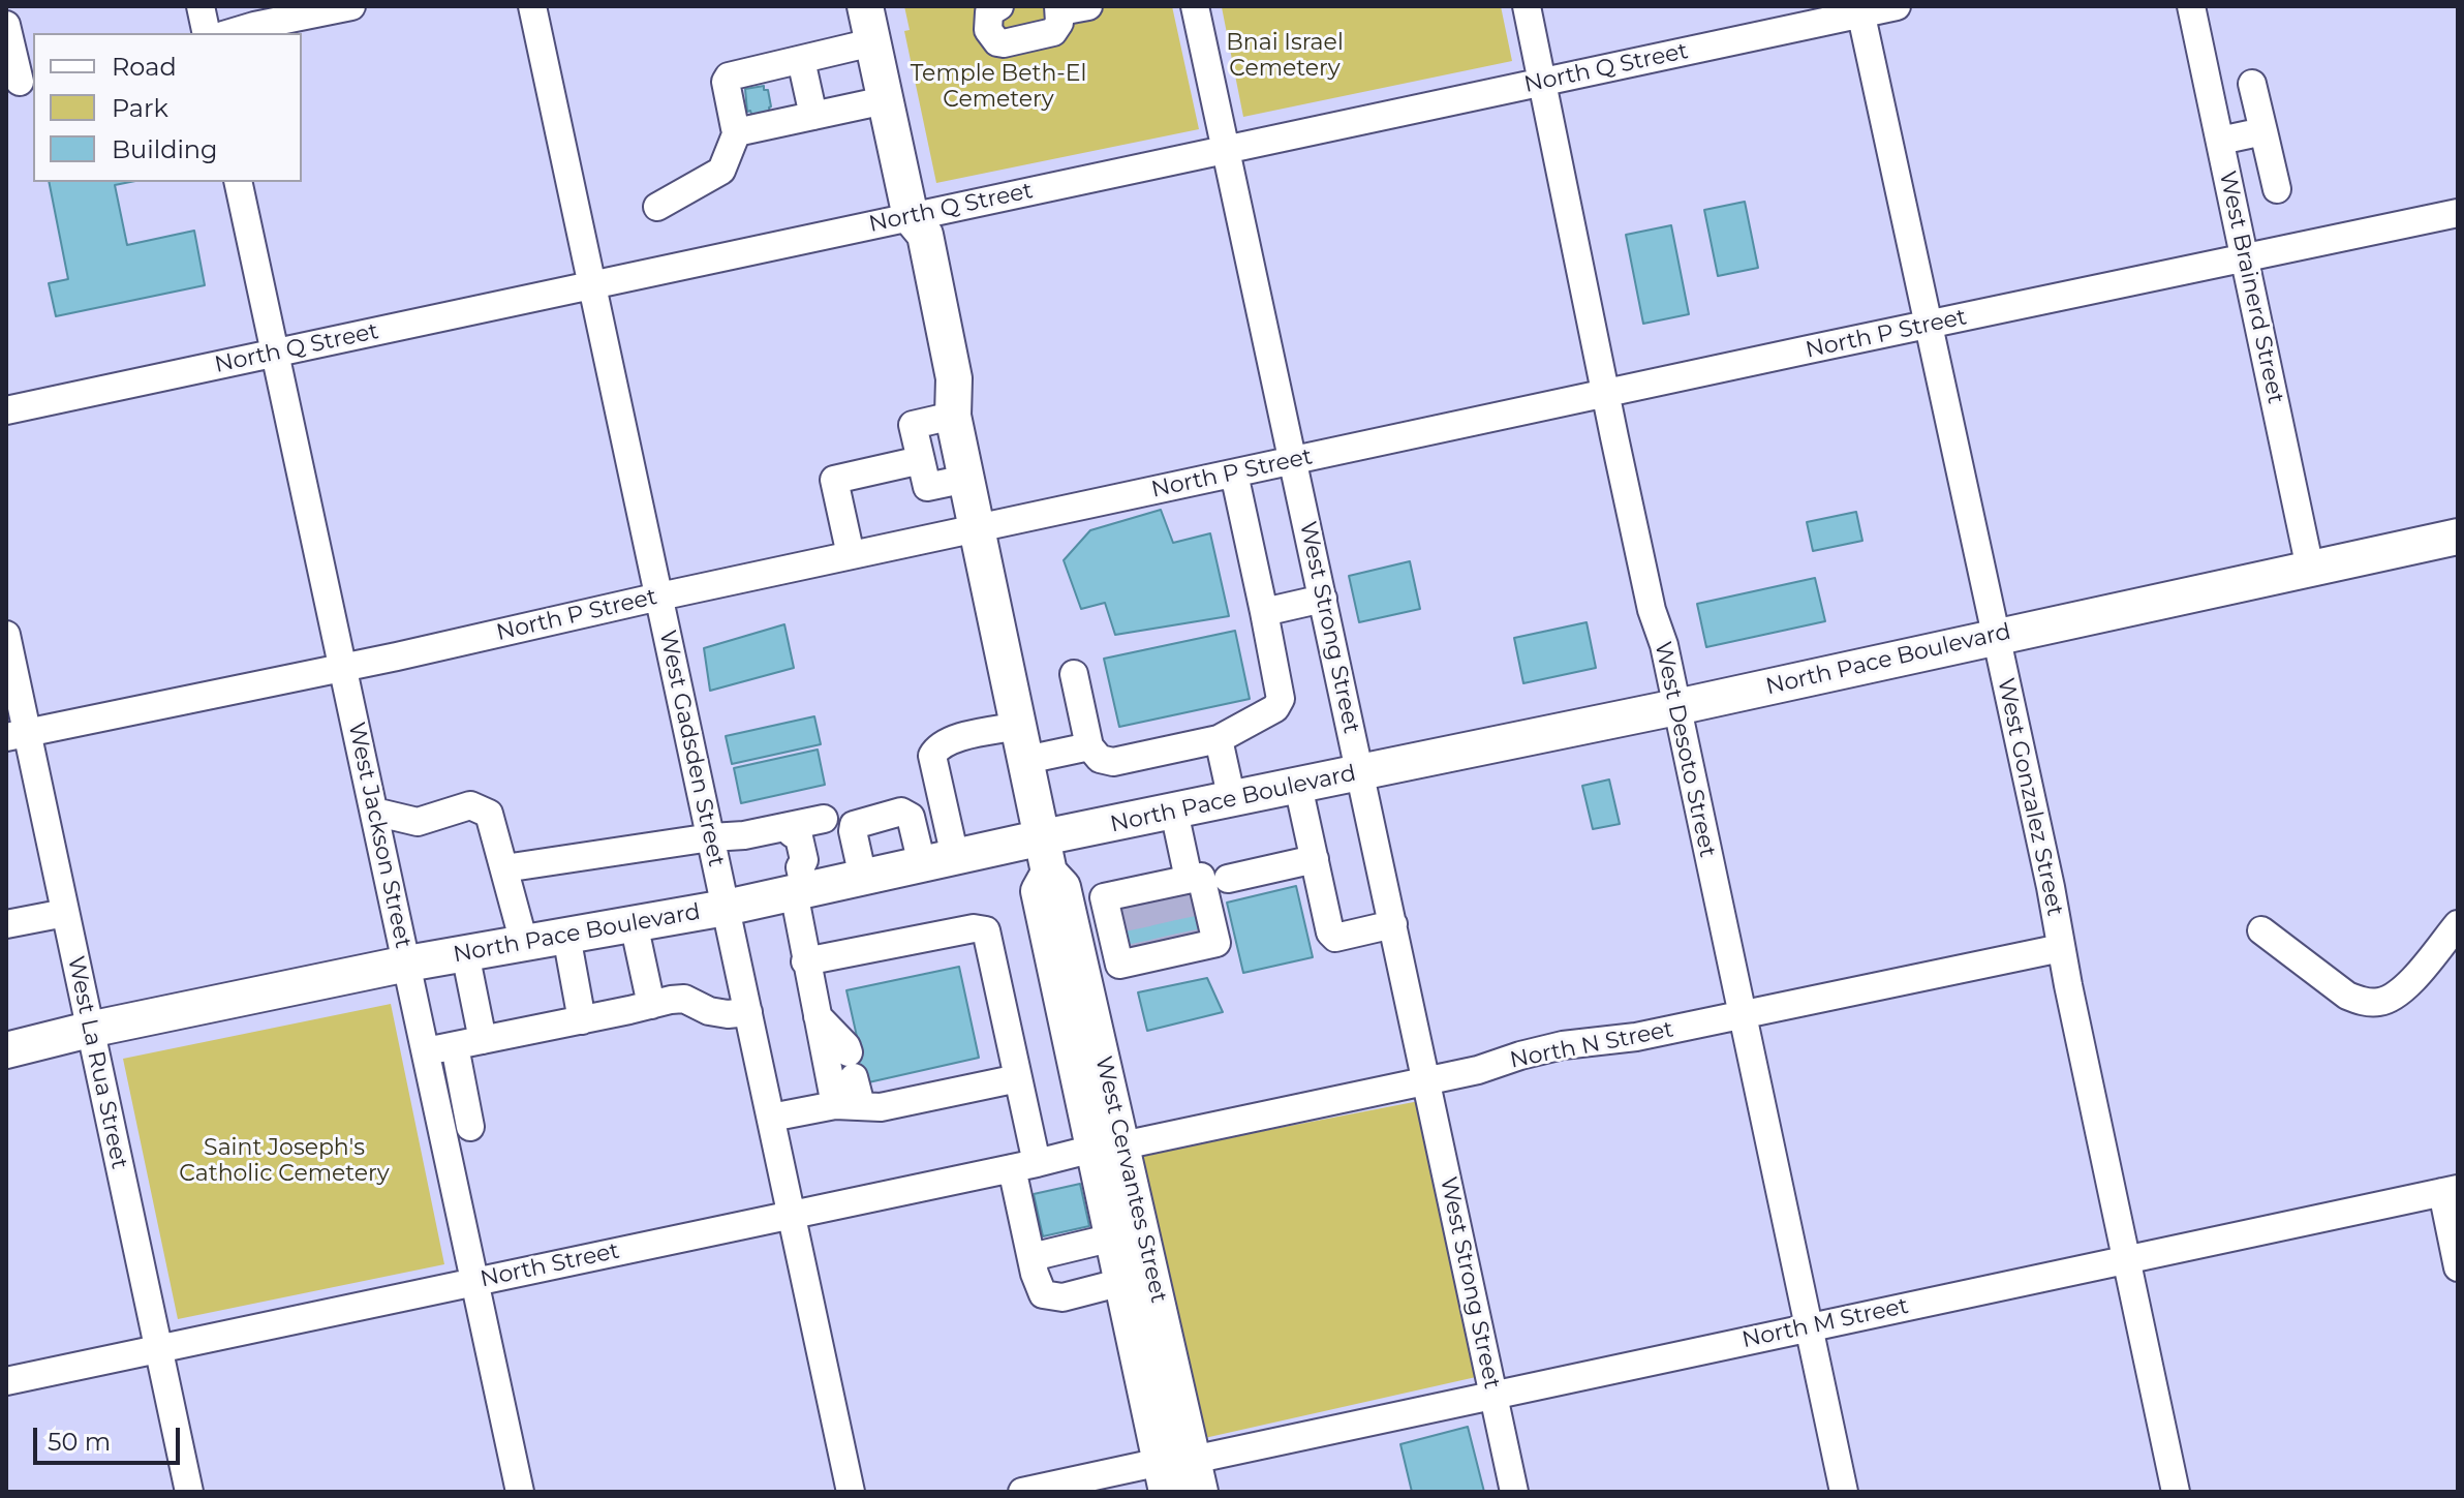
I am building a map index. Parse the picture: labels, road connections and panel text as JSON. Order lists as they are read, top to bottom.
{
  "streets": {
    "main road": ["North Pace Boulevard", "West Cervantes Street"],
    "street": [
      "North Q Street",
      "West Brainerd Street",
      "North P Street",
      "West Strong Street",
      "West Gadsden Street",
      "West Desoto Street",
      "West Gonzalez Street",
      "West Jackson Street",
      "North N Street",
      "West La Rua Street",
      "North Street",
      "North M Street"
    ]
  },
  "crossings": [
    ["North Q Street", "West Strong Street"],
    ["North Q Street", "West Gadsden Street"],
    ["North Q Street", "West Desoto Street"],
    ["North Q Street", "West Gonzalez Street"],
    ["North Q Street", "West Jackson Street"],
    ["North Q Street", "West Cervantes Street"],
    ["West Brainerd Street", "North P Street"],
    ["West Brainerd Street", "North Pace Boulevard"],
    ["North P Street", "West Strong Street"],
    ["North P Street", "West Gadsden Street"],
    ["North P Street", "West Desoto Street"],
    ["North P Street", "West Gonzalez Street"],
    ["North P Street", "West Jackson Street"],
    ["North P Street", "West La Rua Street"],
    ["North P Street", "West Cervantes Street"],
    ["West Strong Street", "North Pace Boulevard"],
    ["West Strong Street", "North N Street"],
    ["West Strong Street", "North M Street"],
    ["North Pace Boulevard", "West Gadsden Street"],
    ["North Pace Boulevard", "West Desoto Street"],
    ["North Pace Boulevard", "West Gonzalez Street"],
    ["North Pace Boulevard", "West Jackson Street"],
    ["North Pace Boulevard", "West La Rua Street"],
    ["North Pace Boulevard", "West Cervantes Street"],
    ["West Gadsden Street", "North Street"],
    ["West Desoto Street", "North N Street"],
    ["West Desoto Street", "North M Street"],
    ["West Gonzalez Street", "North N Street"],
    ["West Gonzalez Street", "North M Street"],
    ["West Jackson Street", "North Street"],
    ["North N Street", "West Cervantes Street"],
    ["North N Street", "North Street"],
    ["West La Rua Street", "North Street"],
    ["West Cervantes Street", "North Street"],
    ["West Cervantes Street", "North M Street"]
  ],
  "parks": ["Bnai Israel Cemetery", "Temple Beth-El Cemetery", "Saint Joseph's Catholic Cemetery"],
  "legend": ["Road", "Park", "Building"],
  "scale_bar": "50 m"
}
